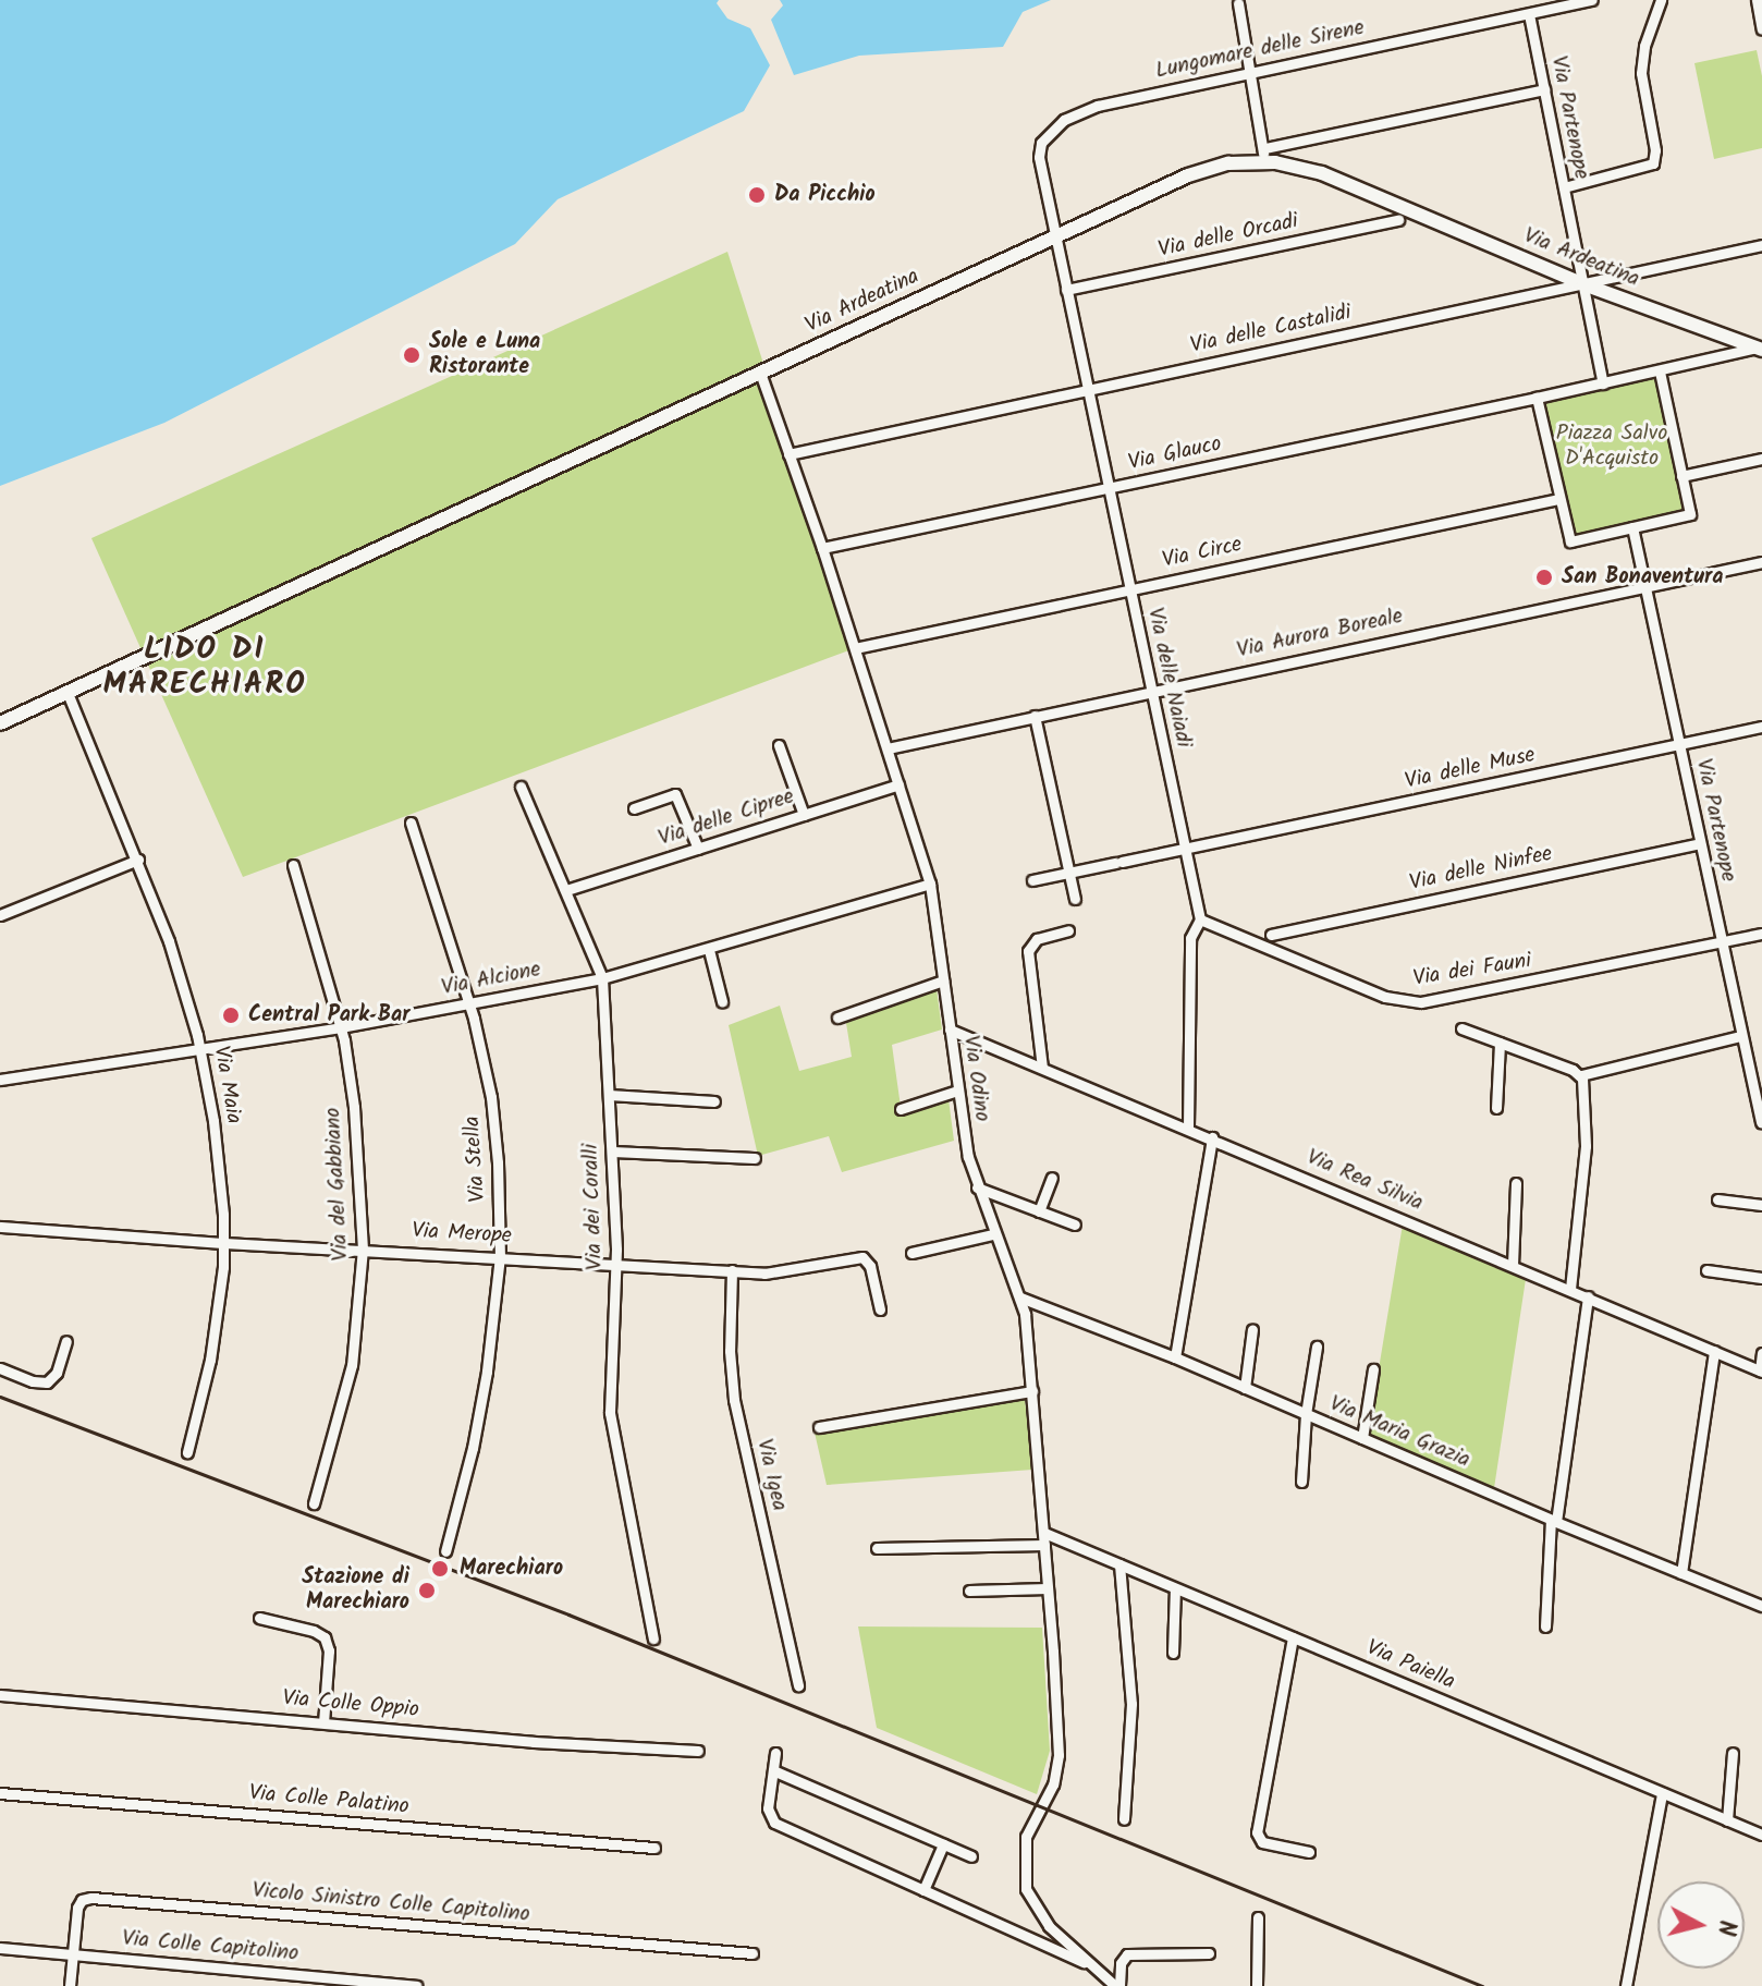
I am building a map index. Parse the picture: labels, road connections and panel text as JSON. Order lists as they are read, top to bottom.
{
  "streets": {
    "main road": ["Via Ardeatina"],
    "street": [
      "Lungomare delle Sirene",
      "Via Partenope",
      "Via delle Orcadi",
      "Via delle Castalidi",
      "Via Glauco",
      "Via Circe",
      "Via Aurora Boreale",
      "Via delle Naiadi",
      "Via delle Muse",
      "Via delle Cipree",
      "Via delle Ninfee",
      "Via dei Fauni",
      "Via Alcione",
      "Via Odino",
      "Via Maia",
      "Via Stella",
      "Via Rea Silvia",
      "Via del Gabbiano",
      "Via dei Coralli",
      "Via Merope",
      "Via Maria Grazia",
      "Via Igea",
      "Via Paiella",
      "Via Colle Oppio",
      "Via Colle Palatino",
      "Vicolo Sinistro Colle Capitolino",
      "Via Colle Capitolino"
    ]
  },
  "crossings": [
    ["Lungomare delle Sirene", "Via Partenope"],
    ["Lungomare delle Sirene", "Via Ardeatina"],
    ["Lungomare delle Sirene", "Via delle Naiadi"],
    ["Via Partenope", "Via Ardeatina"],
    ["Via Partenope", "Via delle Castalidi"],
    ["Via Partenope", "Via Aurora Boreale"],
    ["Via Partenope", "Via delle Muse"],
    ["Via Partenope", "Via delle Ninfee"],
    ["Via Partenope", "Via dei Fauni"],
    ["Via delle Orcadi", "Via delle Naiadi"],
    ["Via Ardeatina", "Via delle Castalidi"],
    ["Via Ardeatina", "Via delle Naiadi"],
    ["Via Ardeatina", "Via Odino"],
    ["Via Ardeatina", "Via Maia"],
    ["Via delle Castalidi", "Via delle Naiadi"],
    ["Via delle Castalidi", "Via Odino"],
    ["Via Glauco", "Via delle Naiadi"],
    ["Via Glauco", "Via Odino"],
    ["Via Circe", "Via delle Naiadi"],
    ["Via Circe", "Via Odino"],
    ["Via Aurora Boreale", "Via delle Naiadi"],
    ["Via Aurora Boreale", "Via Odino"],
    ["Via delle Naiadi", "Via delle Muse"],
    ["Via delle Naiadi", "Via dei Fauni"],
    ["Via delle Naiadi", "Via Rea Silvia"],
    ["Via delle Cipree", "Via Odino"],
    ["Via delle Cipree", "Via dei Coralli"],
    ["Via Alcione", "Via Odino"],
    ["Via Alcione", "Via Maia"],
    ["Via Alcione", "Via Stella"],
    ["Via Alcione", "Via del Gabbiano"],
    ["Via Alcione", "Via dei Coralli"],
    ["Via Odino", "Via Rea Silvia"],
    ["Via Odino", "Via Maria Grazia"],
    ["Via Odino", "Via Paiella"],
    ["Via Maia", "Via Merope"],
    ["Via Stella", "Via Merope"],
    ["Via del Gabbiano", "Via Merope"],
    ["Via dei Coralli", "Via Merope"],
    ["Via Merope", "Via Igea"],
    ["Vicolo Sinistro Colle Capitolino", "Via Colle Capitolino"]
  ],
  "districts": ["LIDO DI MARECHIARO"],
  "parks": ["Piazza Salvo D'Acquisto"],
  "places": [
    "Da Picchio",
    "Sole e Luna Ristorante",
    "San Bonaventura",
    "Central Park Bar",
    "Marechiaro",
    "Stazione di Marechiaro"
  ],
  "north": "right"
}
